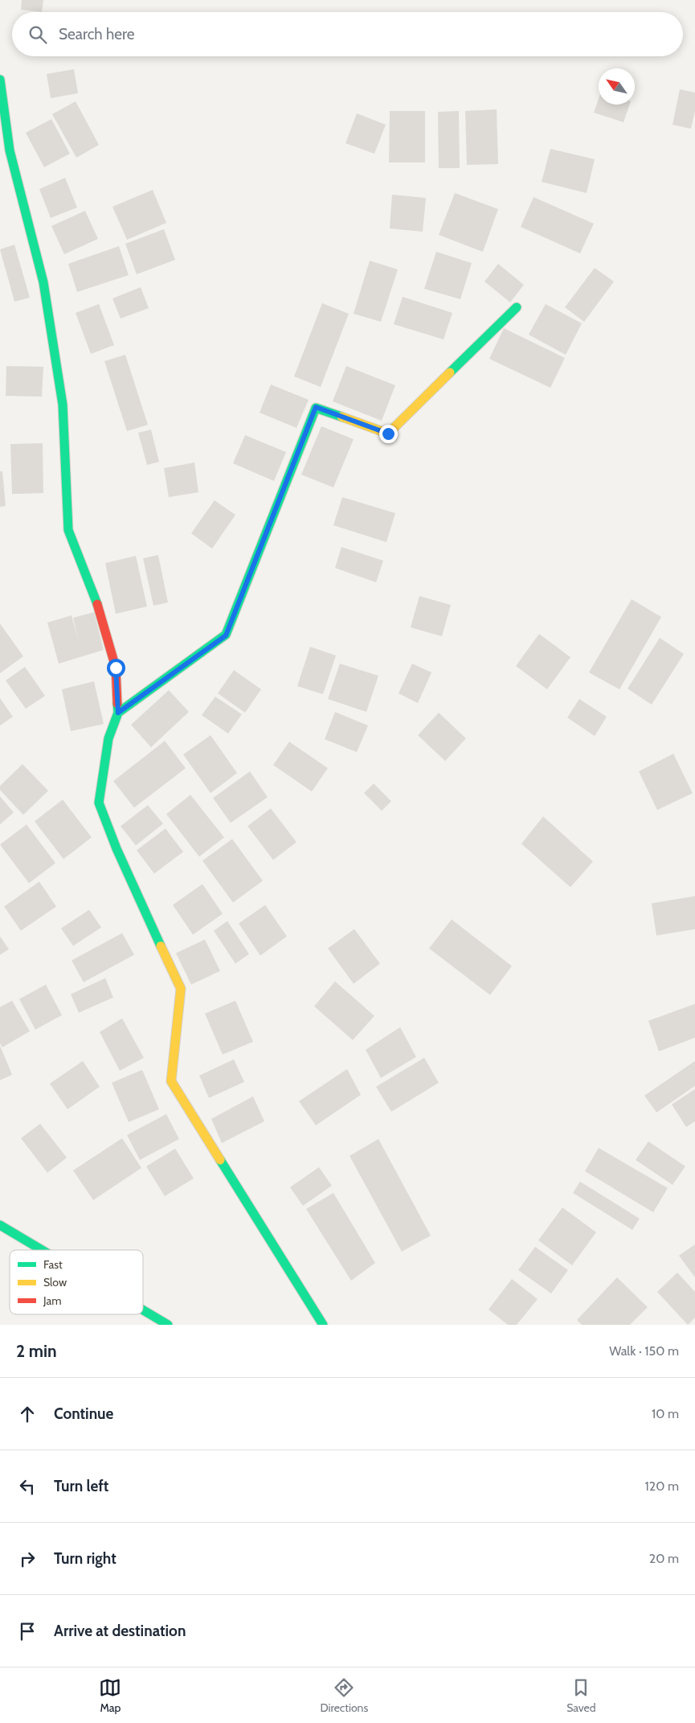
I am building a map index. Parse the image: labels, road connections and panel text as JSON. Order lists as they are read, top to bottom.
{
  "legend": ["Fast", "Slow", "Jam"],
  "north": "top left",
  "page": {
    "search": "Search here",
    "heading": ["2 min", "Walk · 150 m"],
    "list": [
      ["Continue", "10 m"],
      ["Turn left", "120 m"],
      ["Turn right", "20 m"],
      "Arrive at destination"
    ],
    "nav": ["Map", "Directions", "Saved"]
  }
}
